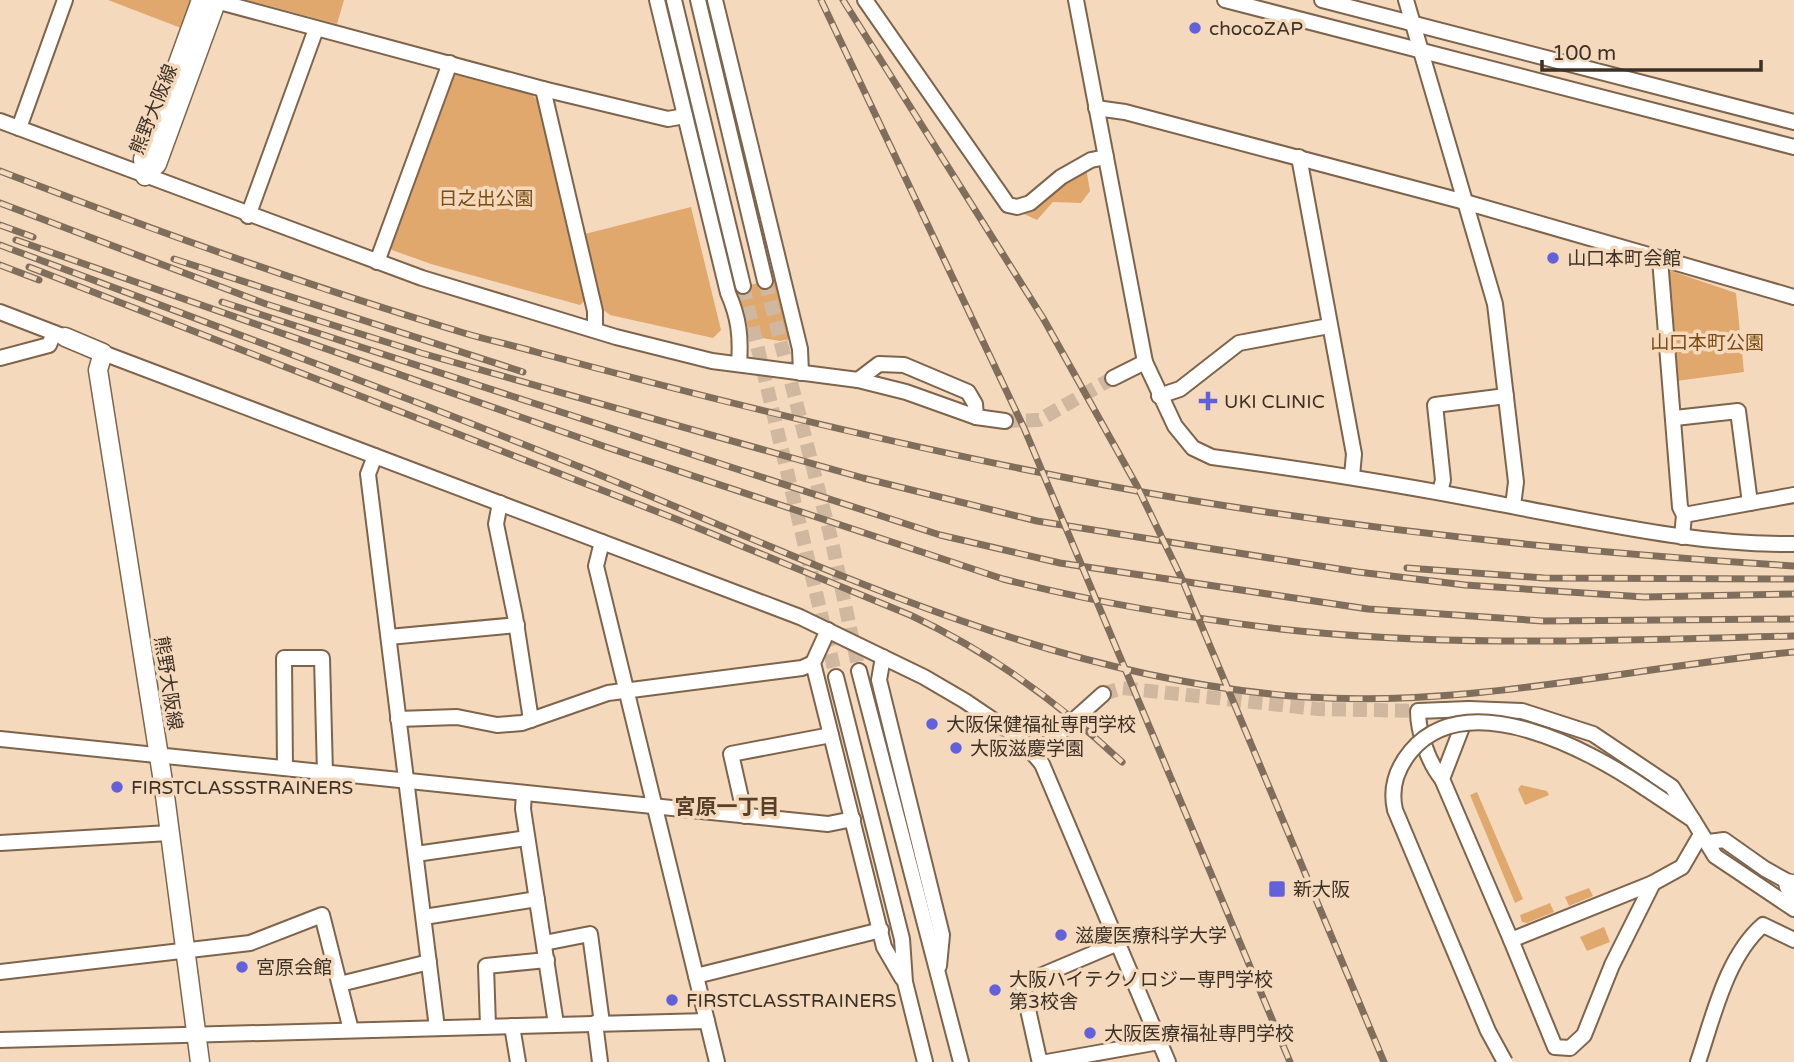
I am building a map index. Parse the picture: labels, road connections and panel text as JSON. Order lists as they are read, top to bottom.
{
  "streets": {
    "main road": ["熊野大阪線"]
  },
  "districts": ["宮原一丁目"],
  "parks": ["日之出公園", "山口本町公園"],
  "places": {
    "other": [
      "chocoZAP",
      "山口本町会館",
      "大阪保健福祉専門学校",
      "大阪滋慶学園",
      "FIRSTCLASSSTRAINERS",
      "滋慶医療科学大学",
      "宮原会館",
      "大阪ハイテクノロジー専門学校 第3校舎",
      "FIRSTCLASSTRAINERS",
      "大阪医療福祉専門学校"
    ],
    "health": ["UKI CLINIC"],
    "transit": ["新大阪"]
  },
  "scale_bar": "100 m"
}
